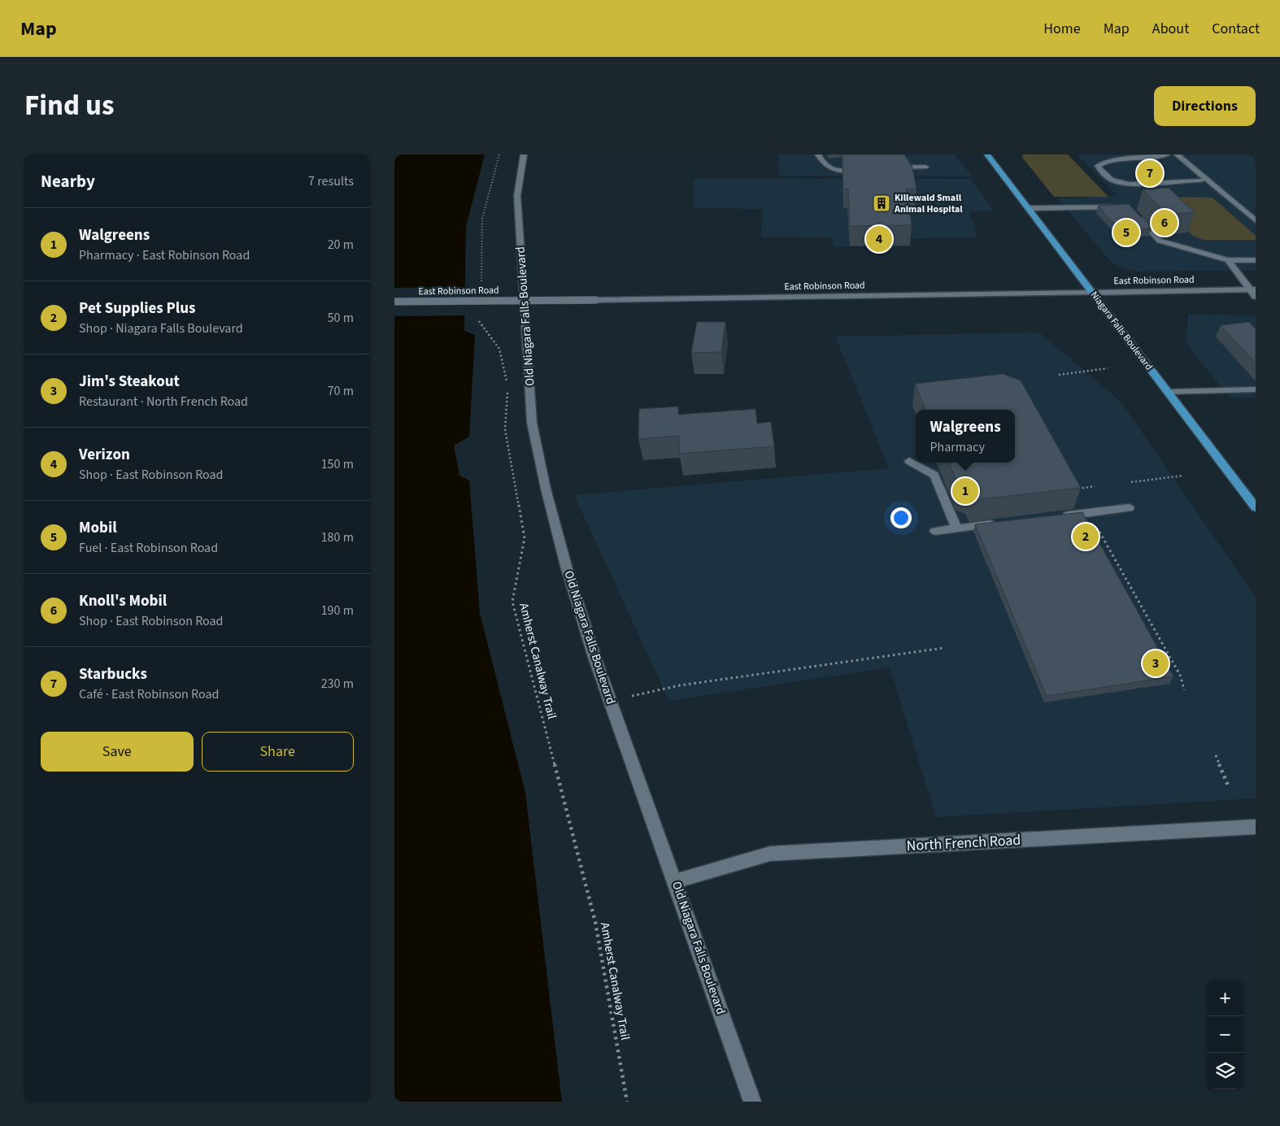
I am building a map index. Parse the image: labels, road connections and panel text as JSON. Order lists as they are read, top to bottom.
{
  "streets": {
    "main road": ["Niagara Falls Boulevard"],
    "street": ["East Robinson Road", "Old Niagara Falls Boulevard", "North French Road"],
    "path": ["Amherst Canalway Trail"]
  },
  "crossings": [
    ["East Robinson Road", "Niagara Falls Boulevard"],
    ["Old Niagara Falls Boulevard", "North French Road"]
  ],
  "places": {
    "building": ["Killewald Small Animal Hospital"]
  },
  "page": {
    "header": "Map",
    "nav": [
      "Home",
      "Map",
      "About",
      "Contact"
    ],
    "title": "Find us",
    "buttons": [
      "Directions",
      ["Save", "Share"]
    ],
    "heading": ["Nearby", "7 results"],
    "pins": [
      "7",
      "6",
      "5",
      "4",
      "1",
      "2",
      "3"
    ],
    "list": [
      {
        "mark": "1",
        "name": "Walgreens",
        "note": "Pharmacy · East Robinson Road",
        "value": "20 m"
      },
      {
        "mark": "2",
        "name": "Pet Supplies Plus",
        "note": "Shop · Niagara Falls Boulevard",
        "value": "50 m"
      },
      {
        "mark": "3",
        "name": "Jim's Steakout",
        "note": "Restaurant · North French Road",
        "value": "70 m"
      },
      {
        "mark": "4",
        "name": "Verizon",
        "note": "Shop · East Robinson Road",
        "value": "150 m"
      },
      {
        "mark": "5",
        "name": "Mobil",
        "note": "Fuel · East Robinson Road",
        "value": "180 m"
      },
      {
        "mark": "6",
        "name": "Knoll's Mobil",
        "note": "Shop · East Robinson Road",
        "value": "190 m"
      },
      {
        "mark": "7",
        "name": "Starbucks",
        "note": "Café · East Robinson Road",
        "value": "230 m"
      }
    ],
    "popup": ["Walgreens", "Pharmacy"],
    "map_buttons": ["+", "−"]
  }
}
